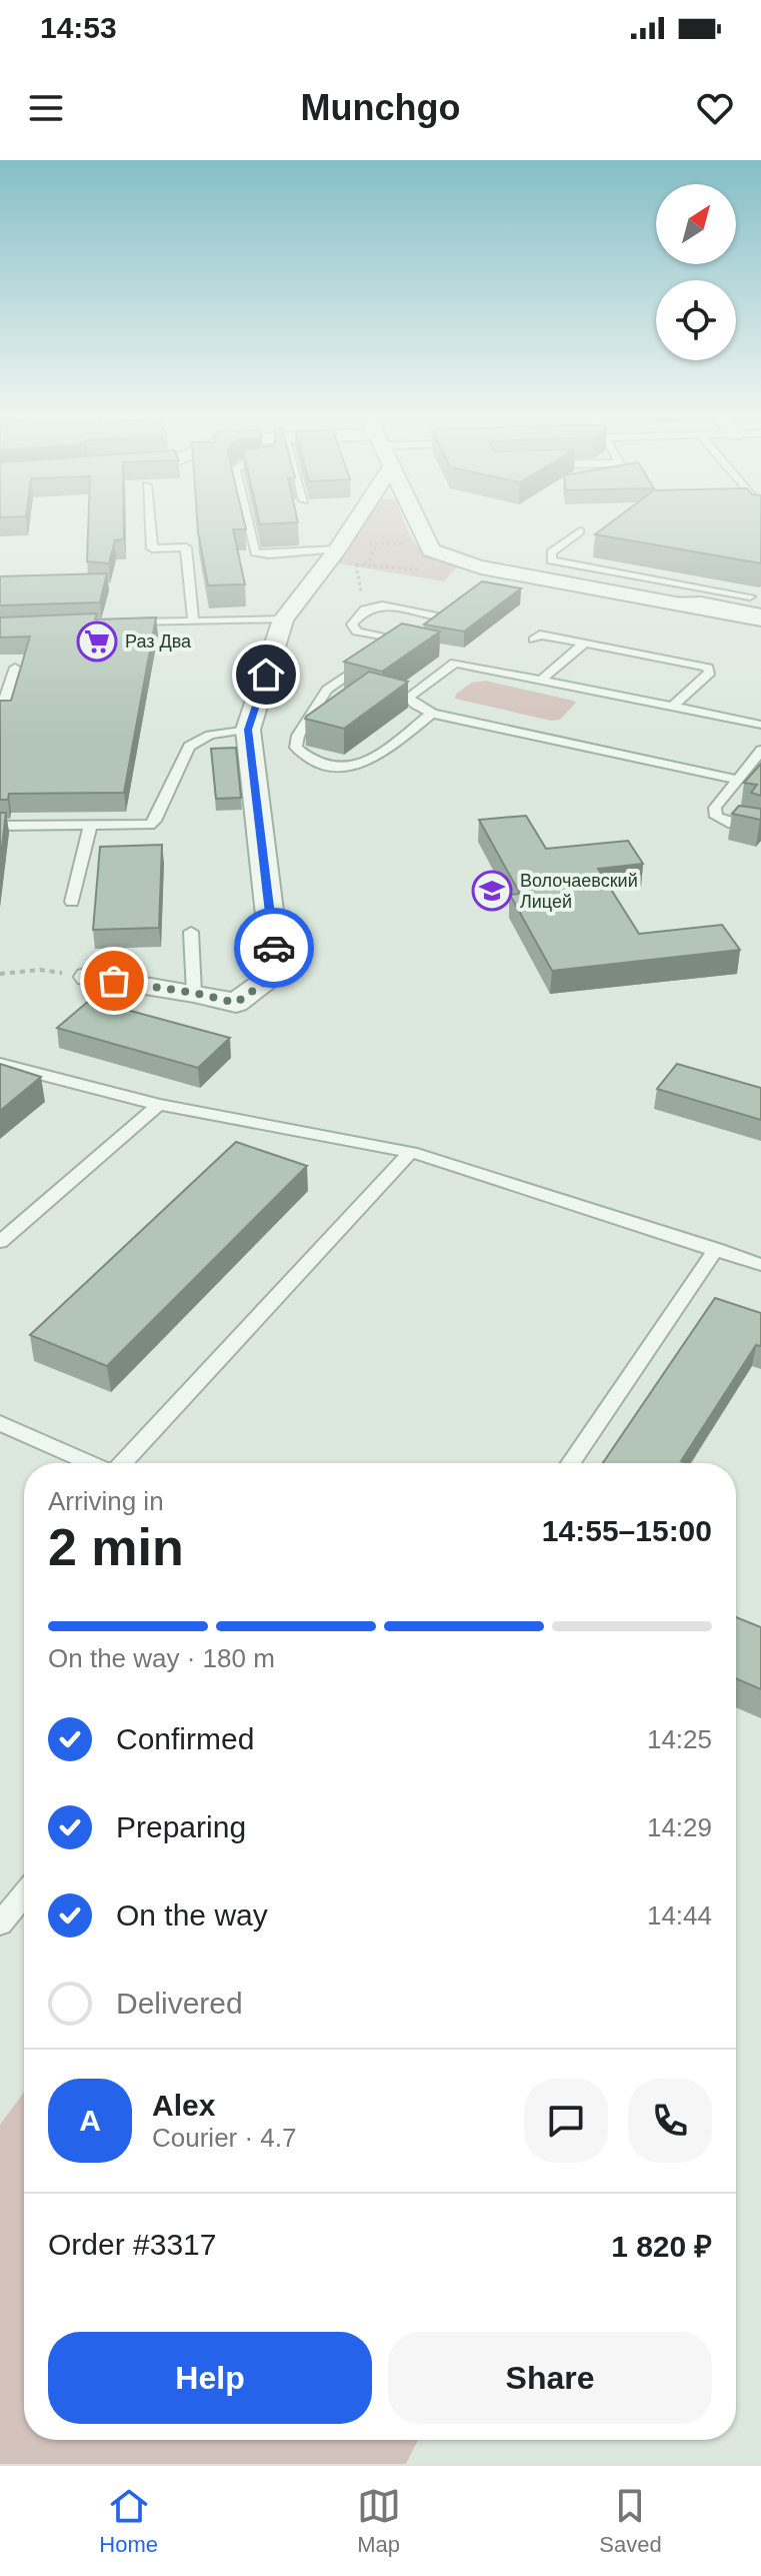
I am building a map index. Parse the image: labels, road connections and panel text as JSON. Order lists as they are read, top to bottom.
{
  "places": {
    "supermarket": ["Раз Два"],
    "school or university": ["Волочаевский Лицей"]
  },
  "north": "top right",
  "page": {
    "status": "14:53",
    "header": "Munchgo",
    "heading": ["2 min", "Arriving in", "14:55–15:00"],
    "panel": [
      "Alex",
      "Courier · 4.7",
      "Order #3317",
      "1 820 ₽"
    ],
    "bar": "On the way · 180 m",
    "list": [
      ["Confirmed", "14:25"],
      ["Preparing", "14:29"],
      ["On the way", "14:44"],
      "Delivered"
    ],
    "round": "A",
    "buttons": ["Help", "Share"],
    "tabs": ["Home", "Map", "Saved"]
  }
}
